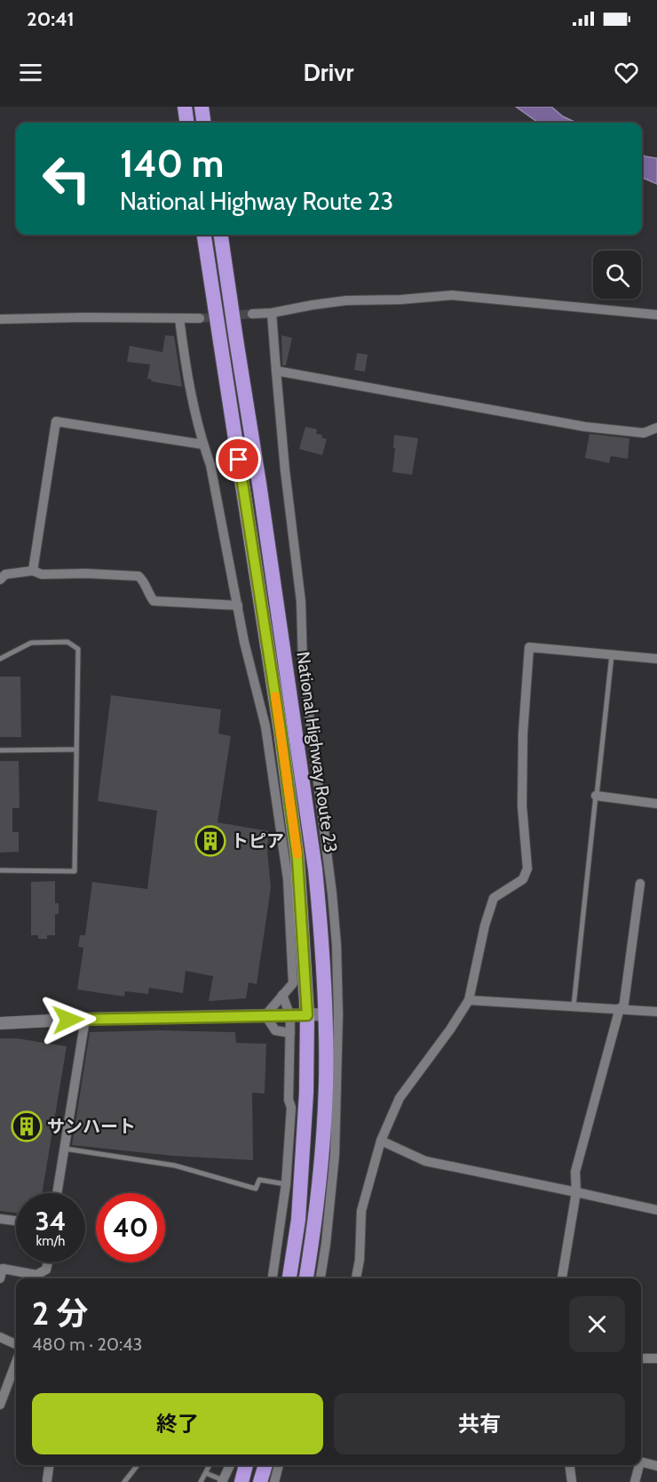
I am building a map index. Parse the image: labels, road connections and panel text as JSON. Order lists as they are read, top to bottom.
{
  "streets": {
    "highway": ["National Highway Route 23"]
  },
  "places": {
    "building": ["トピア", "サンハート"]
  },
  "page": {
    "status": "20:41",
    "header": "Drivr",
    "turn": ["140 m", "National Highway Route 23"],
    "speed": "34 km/h",
    "limit": "40",
    "heading": ["2 分", "480 m · 20:43"],
    "buttons": ["終了", "共有"]
  }
}
